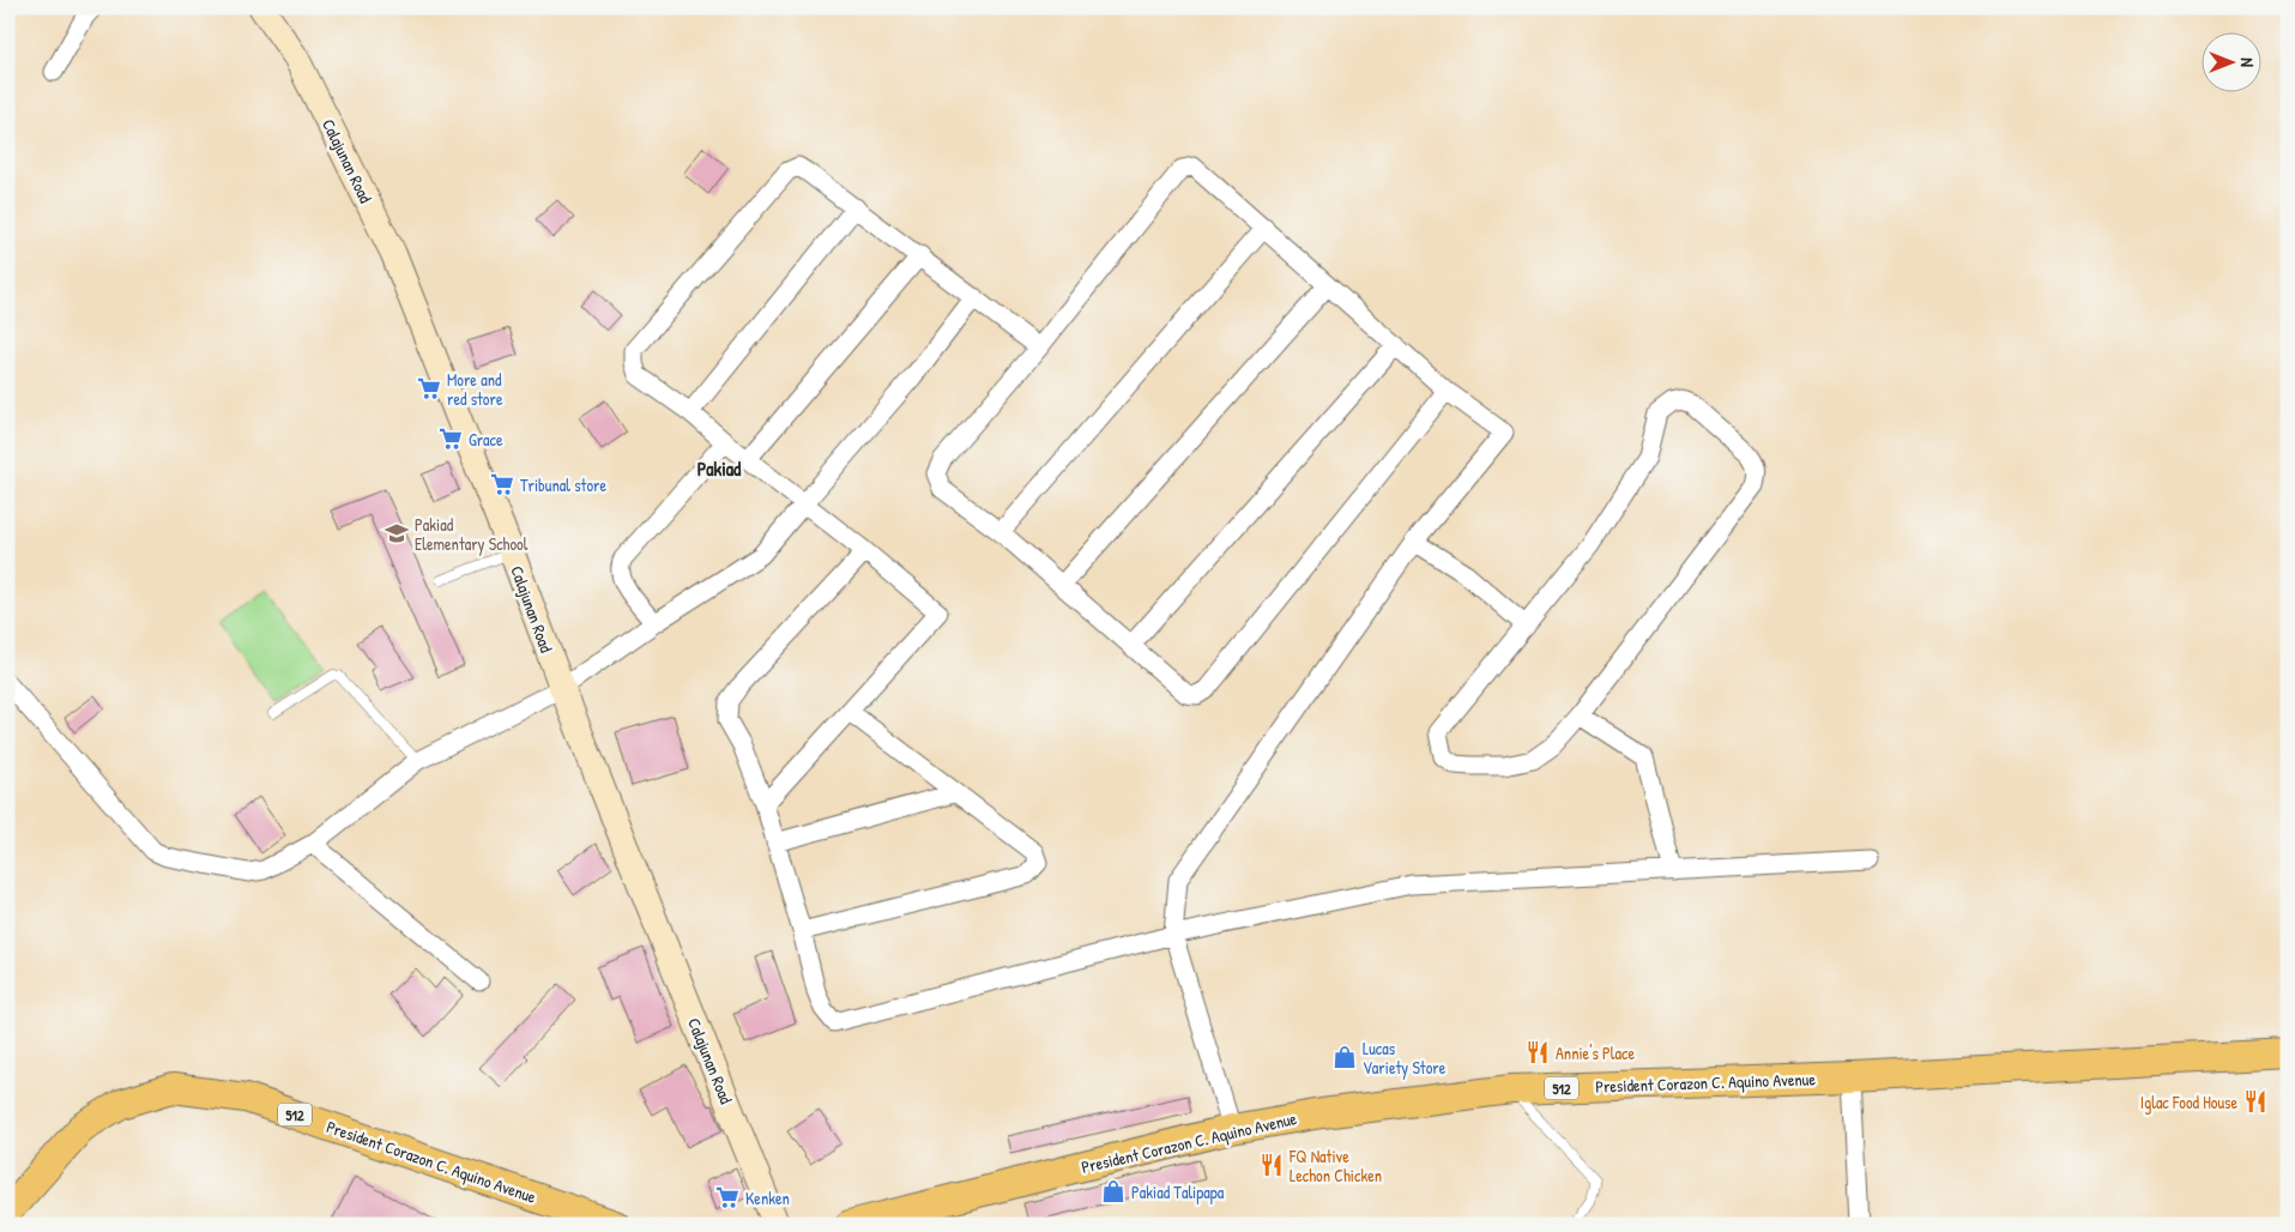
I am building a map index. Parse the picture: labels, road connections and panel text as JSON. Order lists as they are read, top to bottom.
{
  "streets": {
    "main road": ["Calajunan Road", "President Corazon C. Aquino Avenue", "512"]
  },
  "districts": ["Pakiad"],
  "places": {
    "supermarket": [
      "More and red store",
      "Grace",
      "Tribunal store",
      "Kenken"
    ],
    "school or university": ["Pakiad Elementary School"],
    "restaurant": ["Annie's Place", "Iglac Food House", "FQ Native Lechon Chicken"],
    "shop": ["Lucas Variety Store", "Pakiad Talipapa"]
  },
  "north": "right"
}
